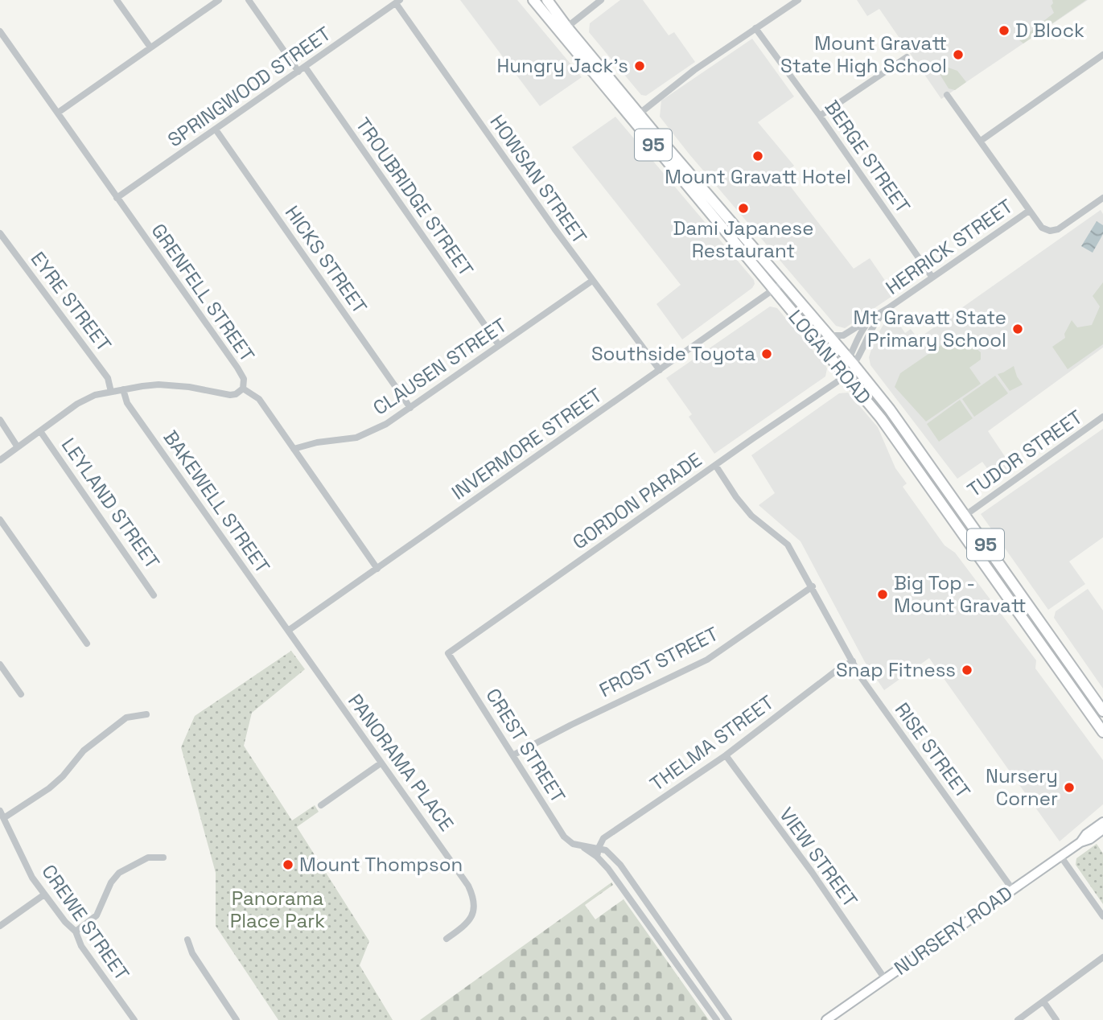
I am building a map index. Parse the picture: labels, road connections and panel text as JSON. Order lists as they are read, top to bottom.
{
  "streets": {
    "main road": ["95", "LOGAN ROAD", "NURSERY ROAD"],
    "street": [
      "SPRINGWOOD STREET",
      "BERGE STREET",
      "HOWSAN STREET",
      "TROUBRIDGE STREET",
      "HERRICK STREET",
      "HICKS STREET",
      "GRENFELL STREET",
      "EYRE STREET",
      "CLAUSEN STREET",
      "INVERMORE STREET",
      "TUDOR STREET",
      "GORDON PARADE",
      "BAKEWELL STREET",
      "LEYLAND STREET",
      "FROST STREET",
      "THELMA STREET",
      "CREST STREET",
      "RISE STREET",
      "PANORAMA PLACE",
      "VIEW STREET",
      "CREWE STREET"
    ]
  },
  "crossings": [
    ["SPRINGWOOD STREET", "HOWSAN STREET"],
    ["SPRINGWOOD STREET", "TROUBRIDGE STREET"],
    ["SPRINGWOOD STREET", "HICKS STREET"],
    ["SPRINGWOOD STREET", "GRENFELL STREET"],
    ["BERGE STREET", "HERRICK STREET"],
    ["HOWSAN STREET", "CLAUSEN STREET"],
    ["HOWSAN STREET", "INVERMORE STREET"],
    ["TROUBRIDGE STREET", "CLAUSEN STREET"],
    ["HERRICK STREET", "LOGAN ROAD"],
    ["HICKS STREET", "CLAUSEN STREET"],
    ["GRENFELL STREET", "CLAUSEN STREET"],
    ["GRENFELL STREET", "INVERMORE STREET"],
    ["LOGAN ROAD", "INVERMORE STREET"],
    ["LOGAN ROAD", "TUDOR STREET"],
    ["LOGAN ROAD", "GORDON PARADE"],
    ["INVERMORE STREET", "BAKEWELL STREET"],
    ["INVERMORE STREET", "PANORAMA PLACE"],
    ["GORDON PARADE", "CREST STREET"],
    ["GORDON PARADE", "RISE STREET"],
    ["BAKEWELL STREET", "PANORAMA PLACE"],
    ["FROST STREET", "CREST STREET"],
    ["FROST STREET", "RISE STREET"],
    ["THELMA STREET", "CREST STREET"],
    ["THELMA STREET", "RISE STREET"],
    ["THELMA STREET", "VIEW STREET"],
    ["RISE STREET", "NURSERY ROAD"],
    ["VIEW STREET", "NURSERY ROAD"]
  ],
  "parks": ["Panorama Place Park"],
  "places": [
    "D Block",
    "Mount Gravatt State High School",
    "Hungry Jack's",
    "Mount Gravatt Hotel",
    "Dami Japanese Restaurant",
    "Mt Gravatt State Primary School",
    "Southside Toyota",
    "Big Top - Mount Gravatt",
    "Snap Fitness",
    "Nursery Corner",
    "Mount Thompson"
  ]
}
